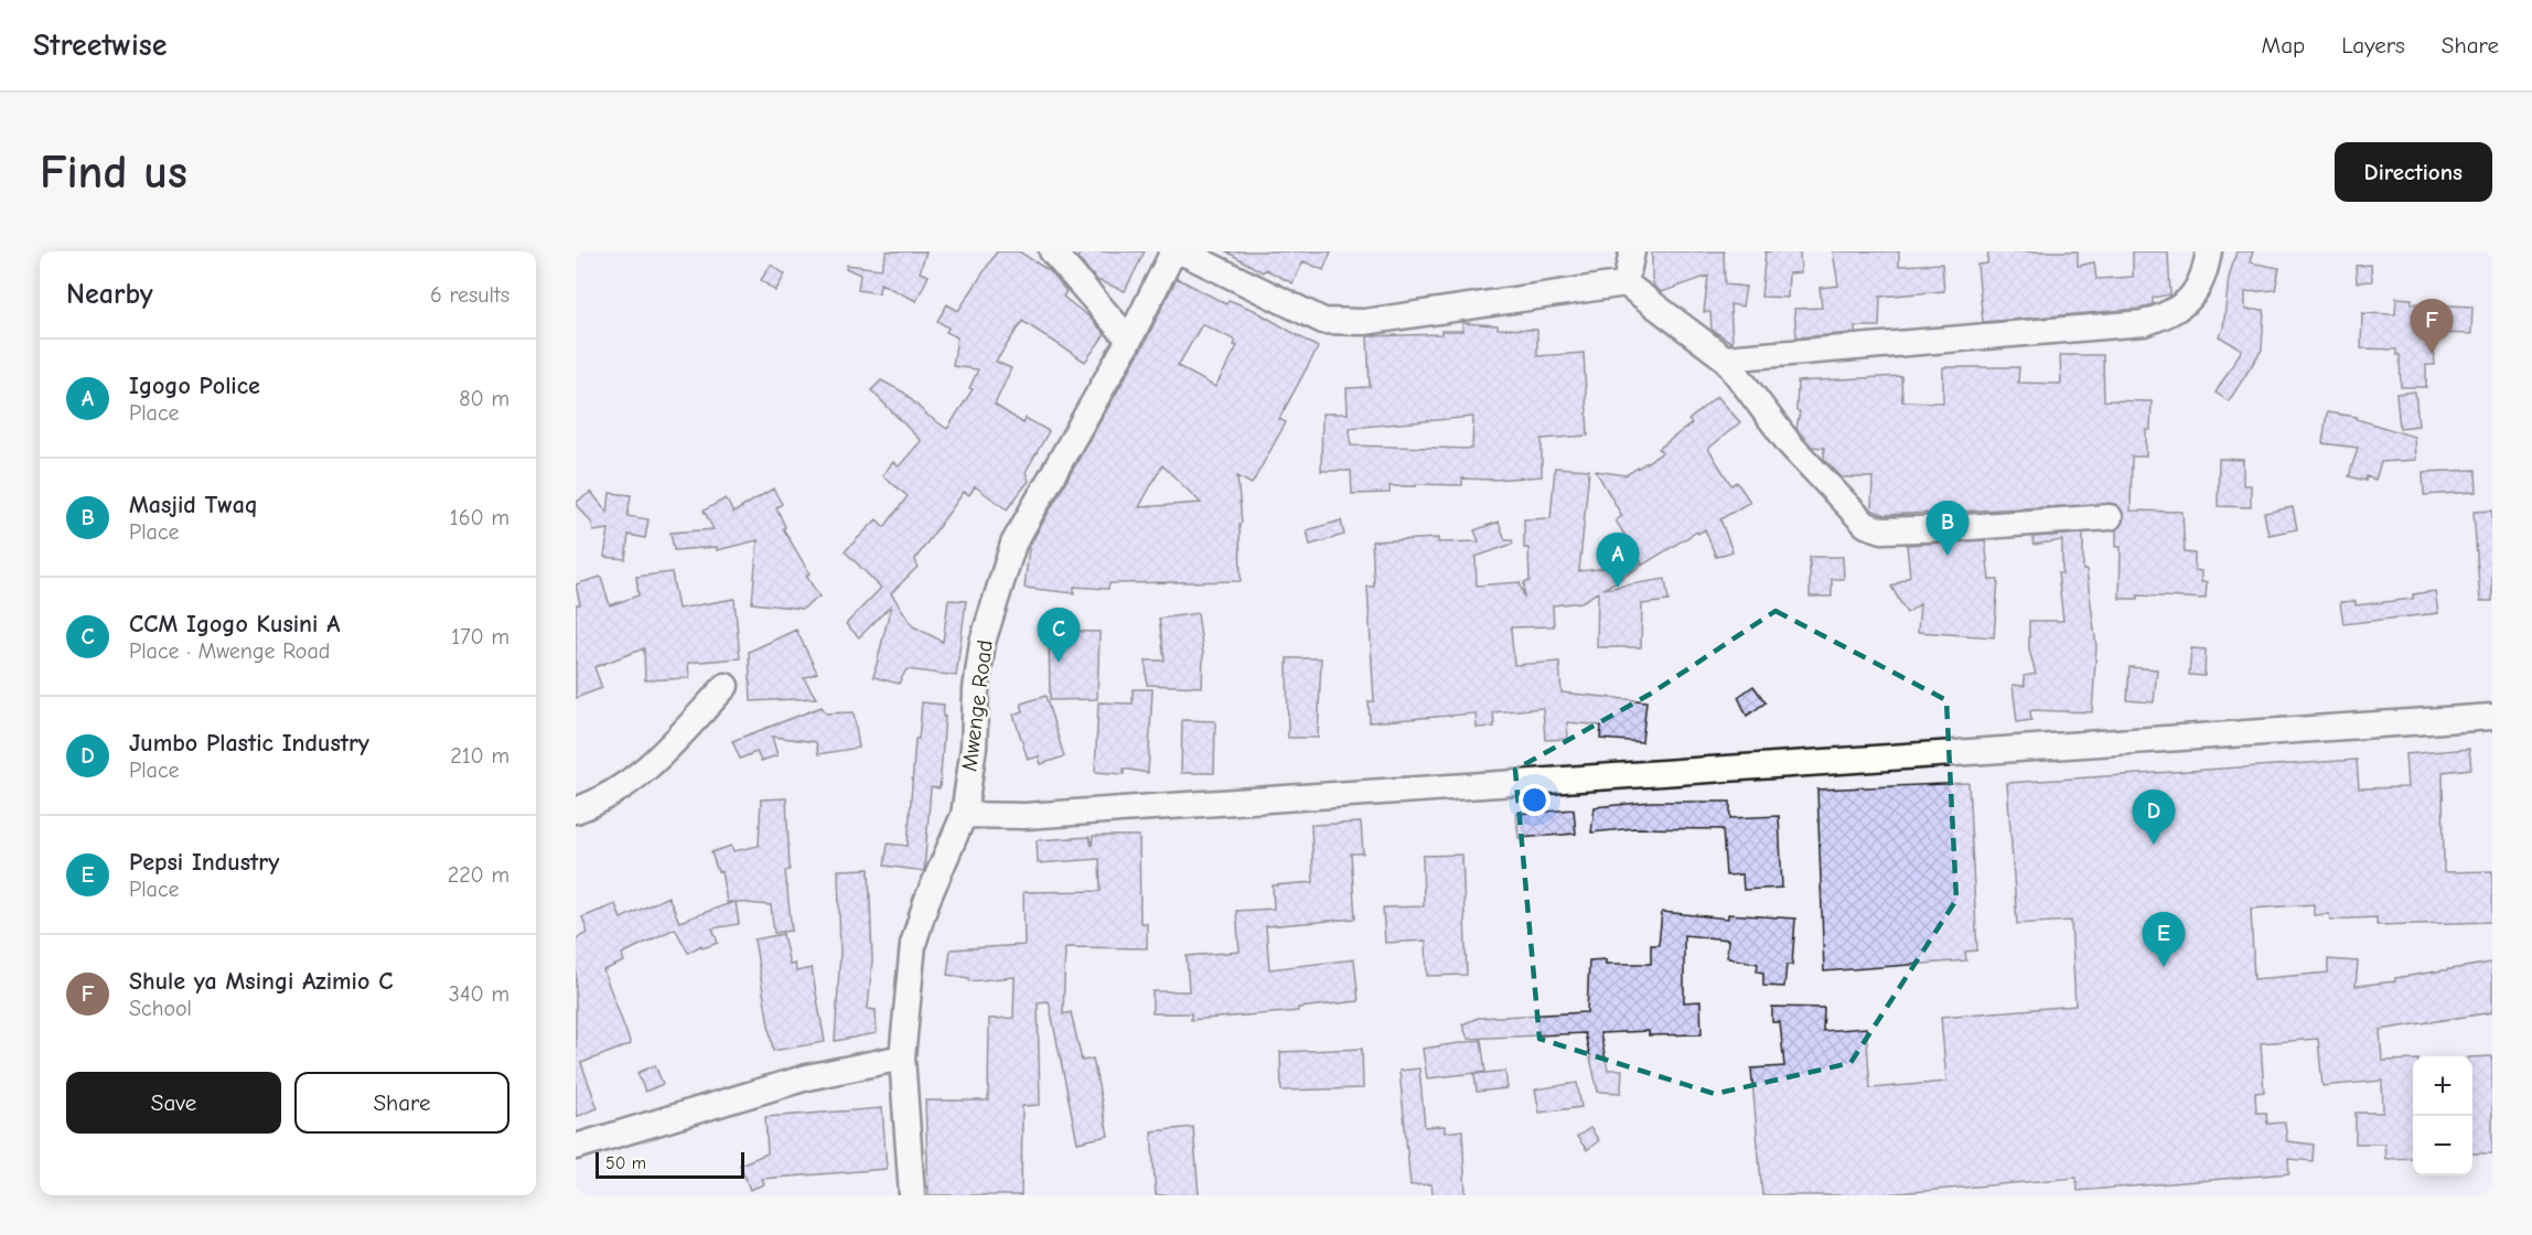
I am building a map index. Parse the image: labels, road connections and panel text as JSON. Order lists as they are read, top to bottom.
{
  "streets": {
    "street": ["Mwenge Road"]
  },
  "scale_bar": "50 m",
  "page": {
    "header": "Streetwise",
    "nav": ["Map", "Layers", "Share"],
    "buttons": [
      "Directions",
      ["Save", "Share"]
    ],
    "title": "Find us",
    "heading": ["Nearby", "6 results"],
    "pins": [
      "F",
      "B",
      "A",
      "C",
      "D",
      "E"
    ],
    "list": [
      {
        "mark": "A",
        "name": "Igogo Police",
        "note": "Place",
        "value": "80 m"
      },
      {
        "mark": "B",
        "name": "Masjid Twaq",
        "note": "Place",
        "value": "160 m"
      },
      {
        "mark": "C",
        "name": "CCM Igogo Kusini A",
        "note": "Place · Mwenge Road",
        "value": "170 m"
      },
      {
        "mark": "D",
        "name": "Jumbo Plastic Industry",
        "note": "Place",
        "value": "210 m"
      },
      {
        "mark": "E",
        "name": "Pepsi Industry",
        "note": "Place",
        "value": "220 m"
      },
      {
        "mark": "F",
        "name": "Shule ya Msingi Azimio C",
        "note": "School",
        "value": "340 m"
      }
    ],
    "map_buttons": ["+", "−"],
    "scale": "50 m"
  }
}
